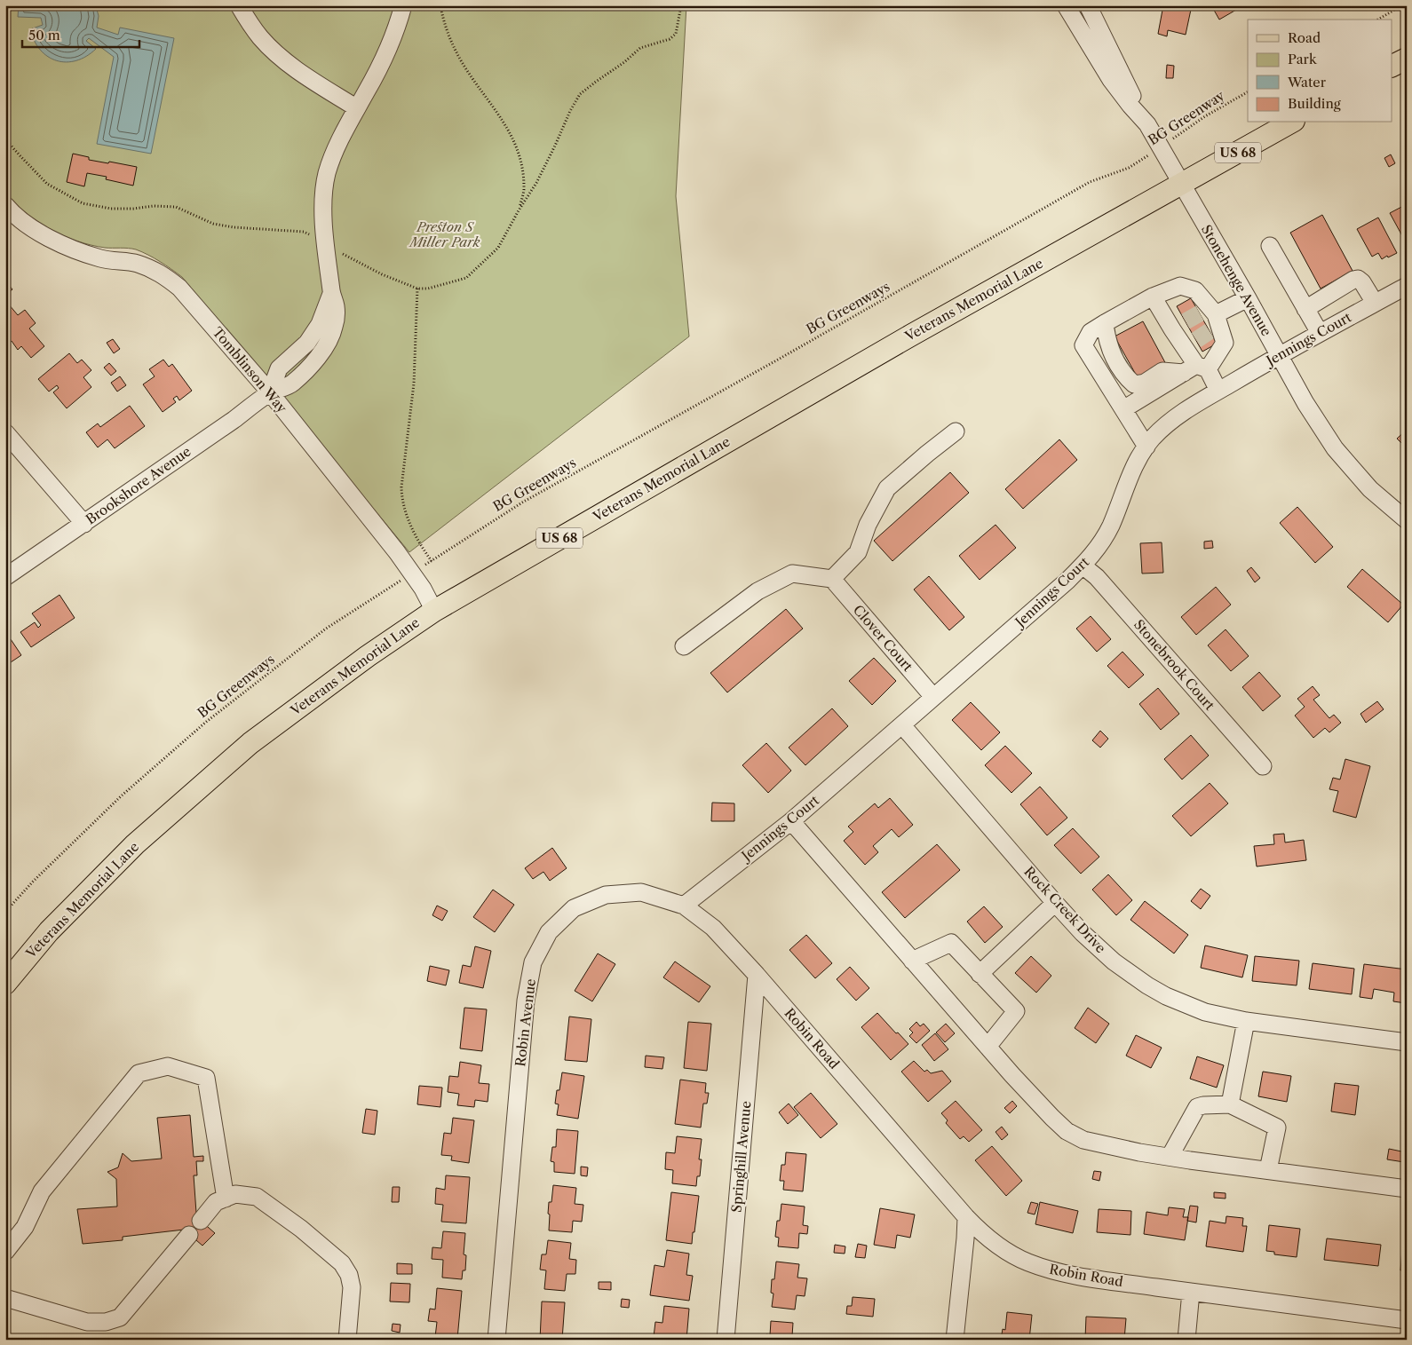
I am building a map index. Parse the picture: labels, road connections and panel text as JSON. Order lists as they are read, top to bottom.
{
  "streets": {
    "main road": ["US 68", "Veterans Memorial Lane"],
    "street": [
      "Stonehenge Avenue",
      "Jennings Court",
      "Tomblinson Way",
      "Brookshore Avenue",
      "Clover Court",
      "Stonebrook Court",
      "Rock Creek Drive",
      "Robin Avenue",
      "Robin Road",
      "Springhill Avenue"
    ],
    "path": ["BG Greenway", "BG Greenways"]
  },
  "crossings": [
    ["BG Greenway", "Stonehenge Avenue"],
    ["BG Greenway", "BG Greenways"],
    ["Stonehenge Avenue", "Veterans Memorial Lane"],
    ["Stonehenge Avenue", "Jennings Court"],
    ["Veterans Memorial Lane", "Tomblinson Way"],
    ["BG Greenways", "Tomblinson Way"],
    ["Jennings Court", "Clover Court"],
    ["Jennings Court", "Stonebrook Court"],
    ["Jennings Court", "Rock Creek Drive"],
    ["Jennings Court", "Robin Avenue"],
    ["Tomblinson Way", "Brookshore Avenue"],
    ["Robin Avenue", "Robin Road"],
    ["Robin Avenue", "Springhill Avenue"],
    ["Robin Road", "Springhill Avenue"]
  ],
  "parks": ["Preston S Miller Park"],
  "legend": [
    "Road",
    "Park",
    "Water",
    "Building"
  ],
  "scale_bar": "50 m"
}
